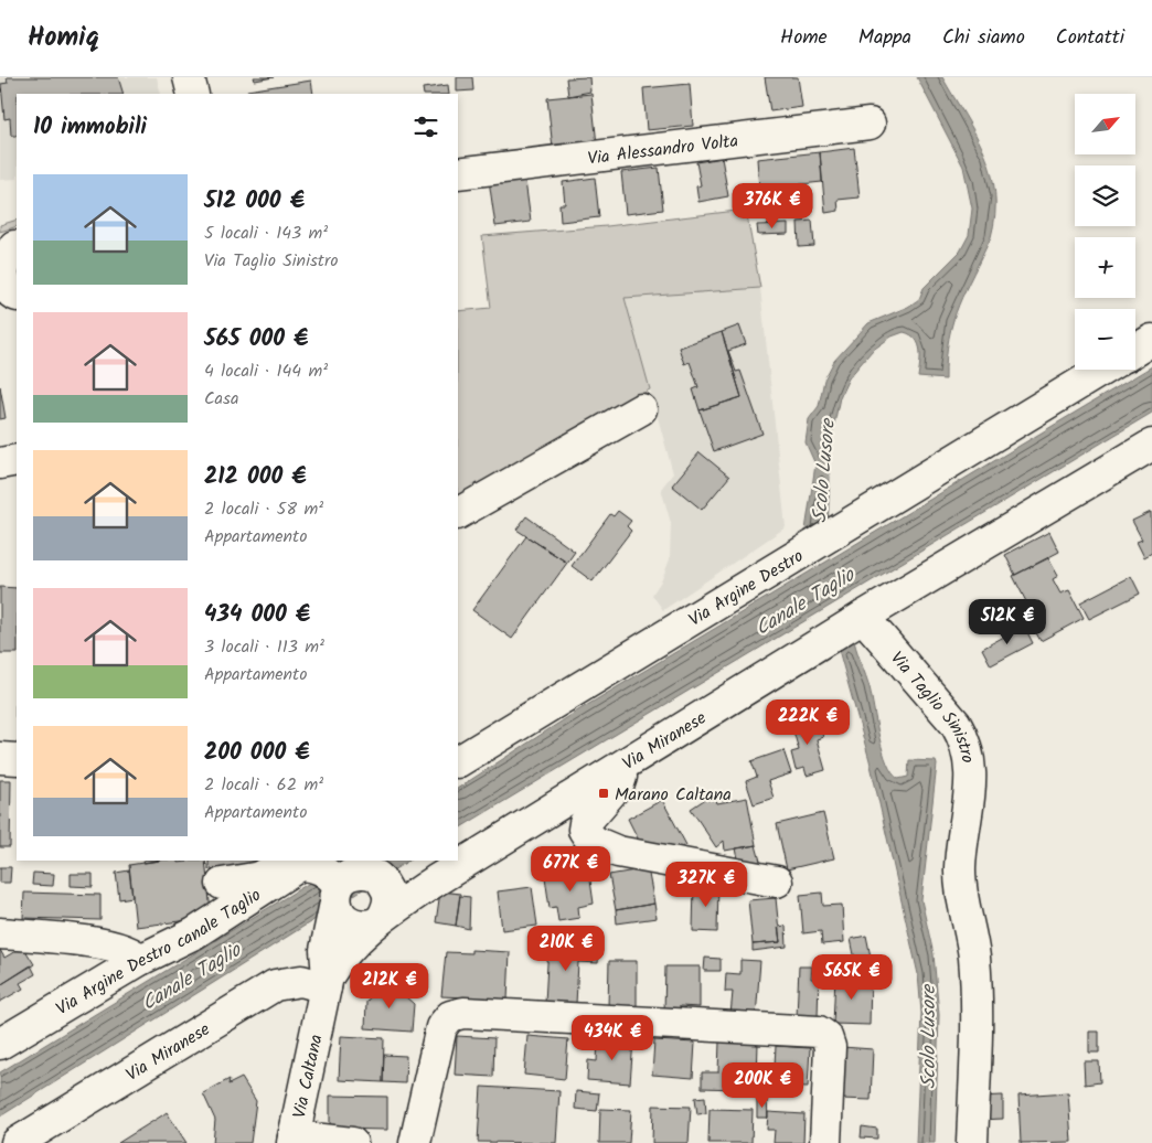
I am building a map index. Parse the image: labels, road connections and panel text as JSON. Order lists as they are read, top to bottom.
{
  "streets": {
    "street": [
      "Via Alessandro Volta",
      "Via Argine Destro",
      "Via Taglio Sinistro",
      "Via Miranese",
      "Via Argine Destro canale Taglio",
      "Via Caltana"
    ]
  },
  "crossings": [
    ["Via Taglio Sinistro", "Via Miranese"],
    ["Via Miranese", "Via Argine Destro canale Taglio"],
    ["Via Miranese", "Via Caltana"],
    ["Via Argine Destro canale Taglio", "Via Caltana"]
  ],
  "water": ["Scolo Lusore", "Canale Taglio"],
  "places": {
    "transit": ["Marano Caltana"]
  },
  "north": "top right",
  "page": {
    "header": "Homiq",
    "nav": [
      "Home",
      "Mappa",
      "Chi siamo",
      "Contatti"
    ],
    "map_buttons": ["+", "−"],
    "heading": "10 immobili",
    "list": [
      {
        "name": "512 000 €",
        "note": "5 locali · 143 m² · Via Taglio Sinistro"
      },
      {
        "name": "565 000 €",
        "note": "4 locali · 144 m² · Casa"
      },
      {
        "name": "212 000 €",
        "note": "2 locali · 58 m² · Appartamento"
      },
      {
        "name": "434 000 €",
        "note": "3 locali · 113 m² · Appartamento"
      },
      {
        "name": "200 000 €",
        "note": "2 locali · 62 m² · Appartamento"
      }
    ],
    "price": [
      "376K €",
      "512K €",
      "222K €",
      "677K €",
      "327K €",
      "210K €",
      "565K €",
      "212K €",
      "434K €",
      "200K €"
    ]
  }
}
